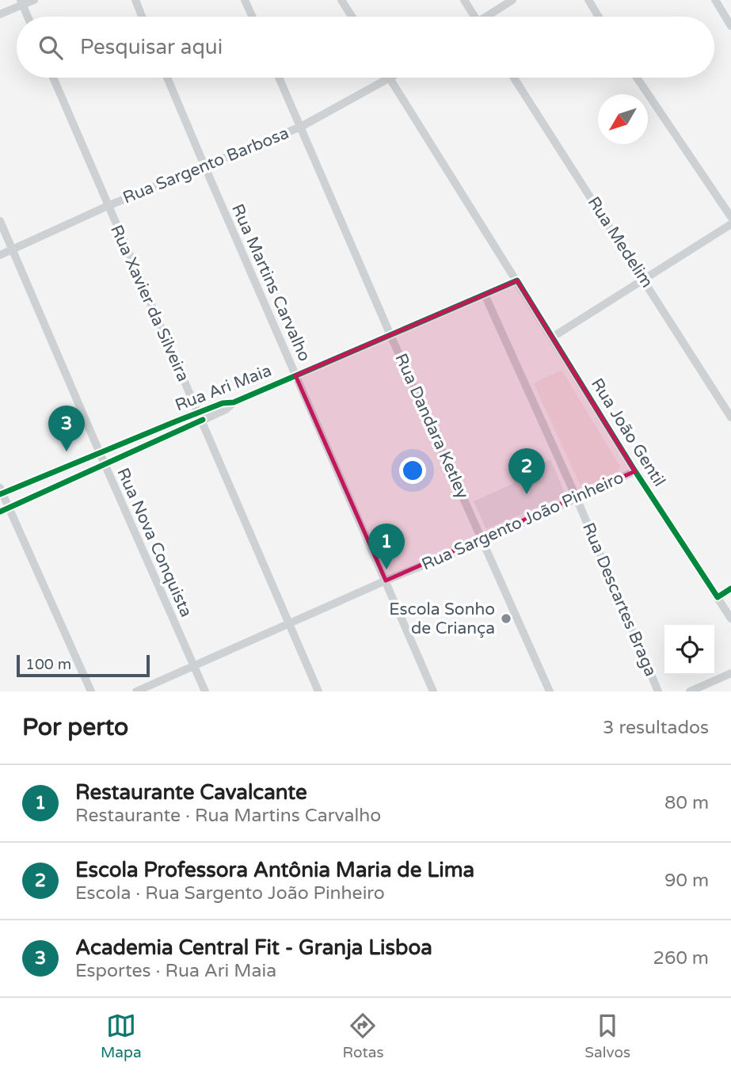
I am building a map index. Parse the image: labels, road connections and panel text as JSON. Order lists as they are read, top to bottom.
{
  "streets": {
    "street": [
      "Rua Sargento Barbosa",
      "Rua Medelim",
      "Rua Martins Carvalho",
      "Rua Xavier da Silveira",
      "Rua Ari Maia",
      "Rua Dandara Ketley",
      "Rua João Gentil",
      "Rua Sargento João Pinheiro",
      "Rua Nova Conquista",
      "Rua Descartes Braga"
    ]
  },
  "crossings": [
    ["Rua Sargento Barbosa", "Rua Martins Carvalho"],
    ["Rua Sargento Barbosa", "Rua Xavier da Silveira"],
    ["Rua Sargento Barbosa", "Rua Dandara Ketley"],
    ["Rua Sargento Barbosa", "Rua João Gentil"],
    ["Rua Sargento Barbosa", "Rua Nova Conquista"],
    ["Rua Martins Carvalho", "Rua Ari Maia"],
    ["Rua Martins Carvalho", "Rua Sargento João Pinheiro"],
    ["Rua Xavier da Silveira", "Rua Ari Maia"],
    ["Rua Xavier da Silveira", "Rua Sargento João Pinheiro"],
    ["Rua Ari Maia", "Rua Dandara Ketley"],
    ["Rua Ari Maia", "Rua João Gentil"],
    ["Rua Ari Maia", "Rua Nova Conquista"],
    ["Rua Ari Maia", "Rua Descartes Braga"],
    ["Rua Dandara Ketley", "Rua Sargento João Pinheiro"],
    ["Rua João Gentil", "Rua Sargento João Pinheiro"],
    ["Rua Sargento João Pinheiro", "Rua Nova Conquista"],
    ["Rua Sargento João Pinheiro", "Rua Descartes Braga"]
  ],
  "places": ["Escola Sonho de Criança"],
  "scale_bar": "100 m",
  "north": "bottom left",
  "page": {
    "search": "Pesquisar aqui",
    "pins": ["3", "2", "1"],
    "scale": "100 m",
    "heading": ["Por perto", "3 resultados"],
    "list": [
      {
        "mark": "1",
        "name": "Restaurante Cavalcante",
        "note": "Restaurante · Rua Martins Carvalho",
        "value": "80 m"
      },
      {
        "mark": "2",
        "name": "Escola Professora Antônia Maria de Lima",
        "note": "Escola · Rua Sargento João Pinheiro",
        "value": "90 m"
      },
      {
        "mark": "3",
        "name": "Academia Central Fit - Granja Lisboa",
        "note": "Esportes · Rua Ari Maia",
        "value": "260 m"
      }
    ],
    "nav": ["Mapa", "Rotas", "Salvos"]
  }
}
